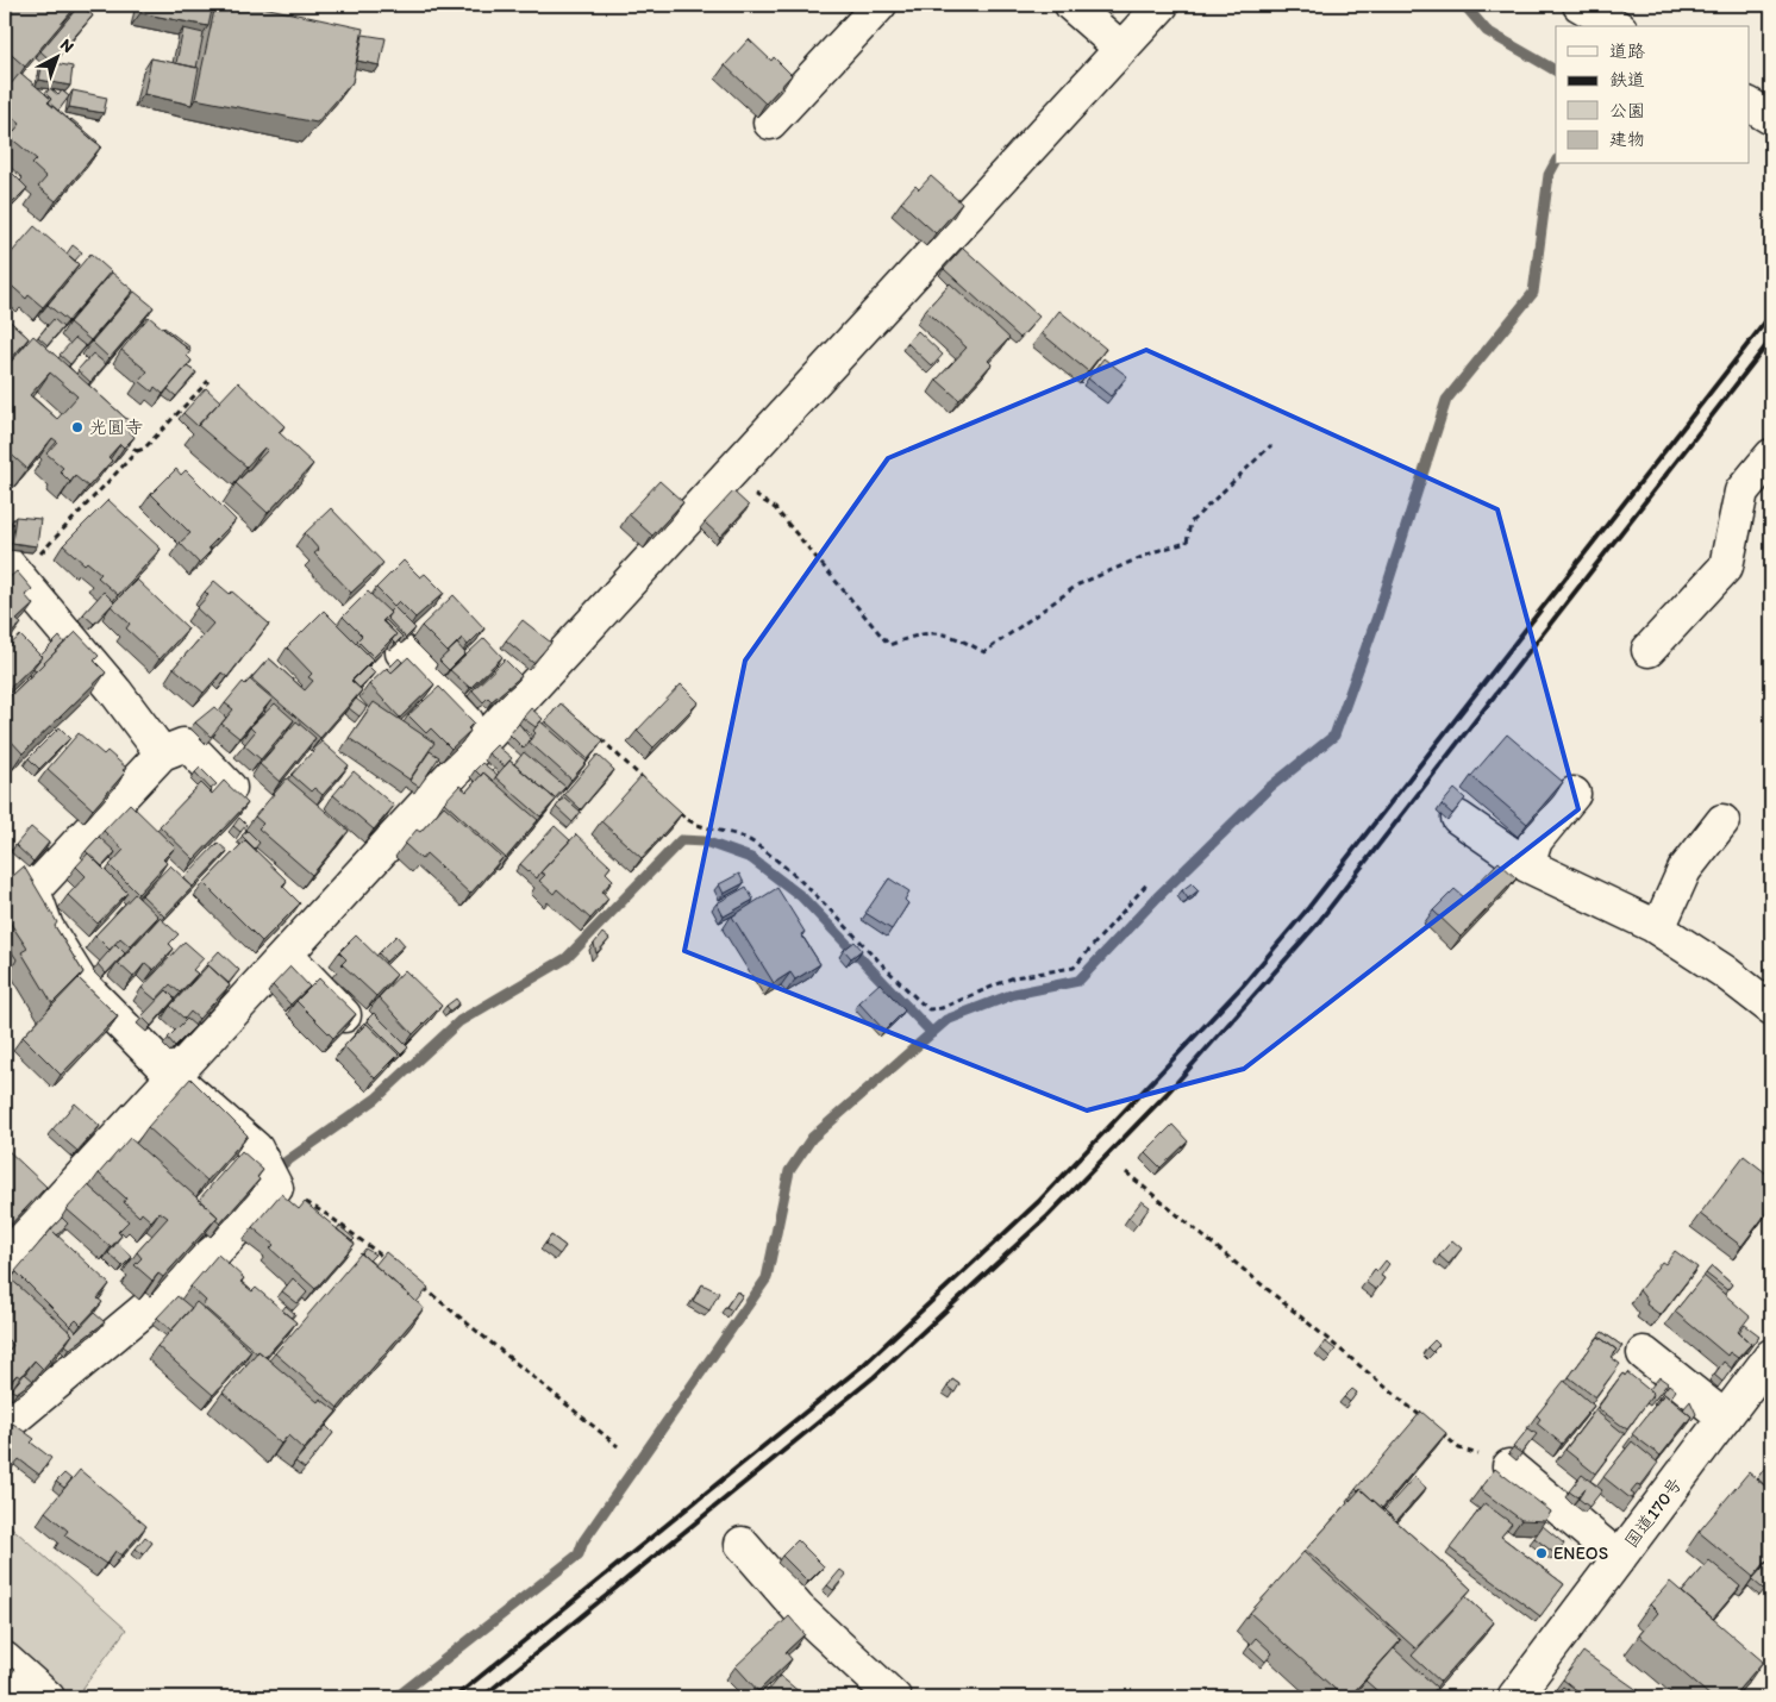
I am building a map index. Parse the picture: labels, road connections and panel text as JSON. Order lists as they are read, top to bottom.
{
  "streets": {
    "main road": ["国道170号"]
  },
  "places": ["光圓寺", "ENEOS"],
  "legend": [
    "道路",
    "鉄道",
    "公園",
    "建物"
  ],
  "north": "top right"
}
